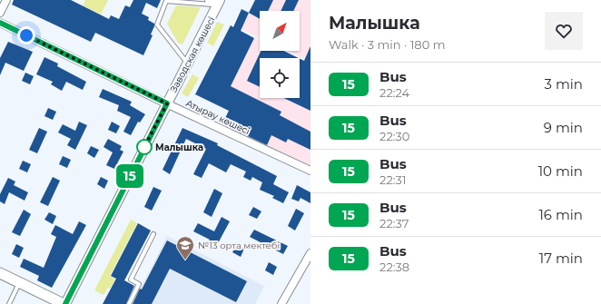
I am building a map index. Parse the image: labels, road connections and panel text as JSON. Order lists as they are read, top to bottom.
{
  "streets": {
    "street": ["Заводская көшесі", "Атырау көшесі"]
  },
  "crossings": [
    ["Заводская көшесі", "Атырау көшесі"]
  ],
  "places": {
    "other": ["Малышка"],
    "school or university": ["№13 орта мектебі"]
  },
  "lines": ["bus line 15"],
  "north": "top right",
  "page": {
    "on_map": "15",
    "heading": ["Малышка", "Walk · 3 min · 180 m"],
    "list": [
      {
        "mark": "15",
        "name": "Bus",
        "note": "22:24",
        "value": "3 min"
      },
      {
        "mark": "15",
        "name": "Bus",
        "note": "22:30",
        "value": "9 min"
      },
      {
        "mark": "15",
        "name": "Bus",
        "note": "22:31",
        "value": "10 min"
      },
      {
        "mark": "15",
        "name": "Bus",
        "note": "22:37",
        "value": "16 min"
      },
      {
        "mark": "15",
        "name": "Bus",
        "note": "22:38",
        "value": "17 min"
      }
    ]
  }
}
